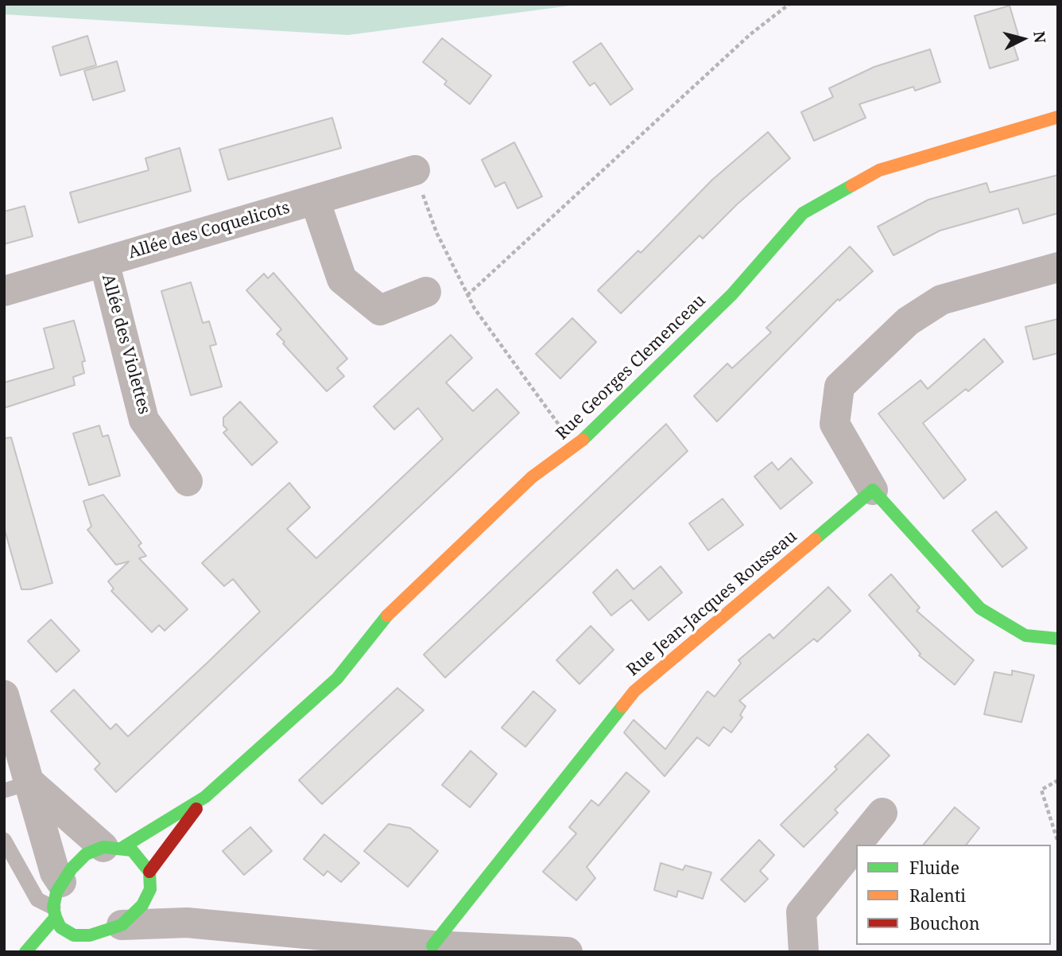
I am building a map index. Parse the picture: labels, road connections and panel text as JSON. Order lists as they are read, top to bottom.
{
  "streets": {
    "street": [
      "Allée des Coquelicots",
      "Allée des Violettes",
      "Rue Georges Clemenceau",
      "Rue Jean-Jacques Rousseau"
    ]
  },
  "crossings": [
    ["Allée des Coquelicots", "Allée des Violettes"]
  ],
  "legend": ["Fluide", "Ralenti", "Bouchon"],
  "north": "right"
}
